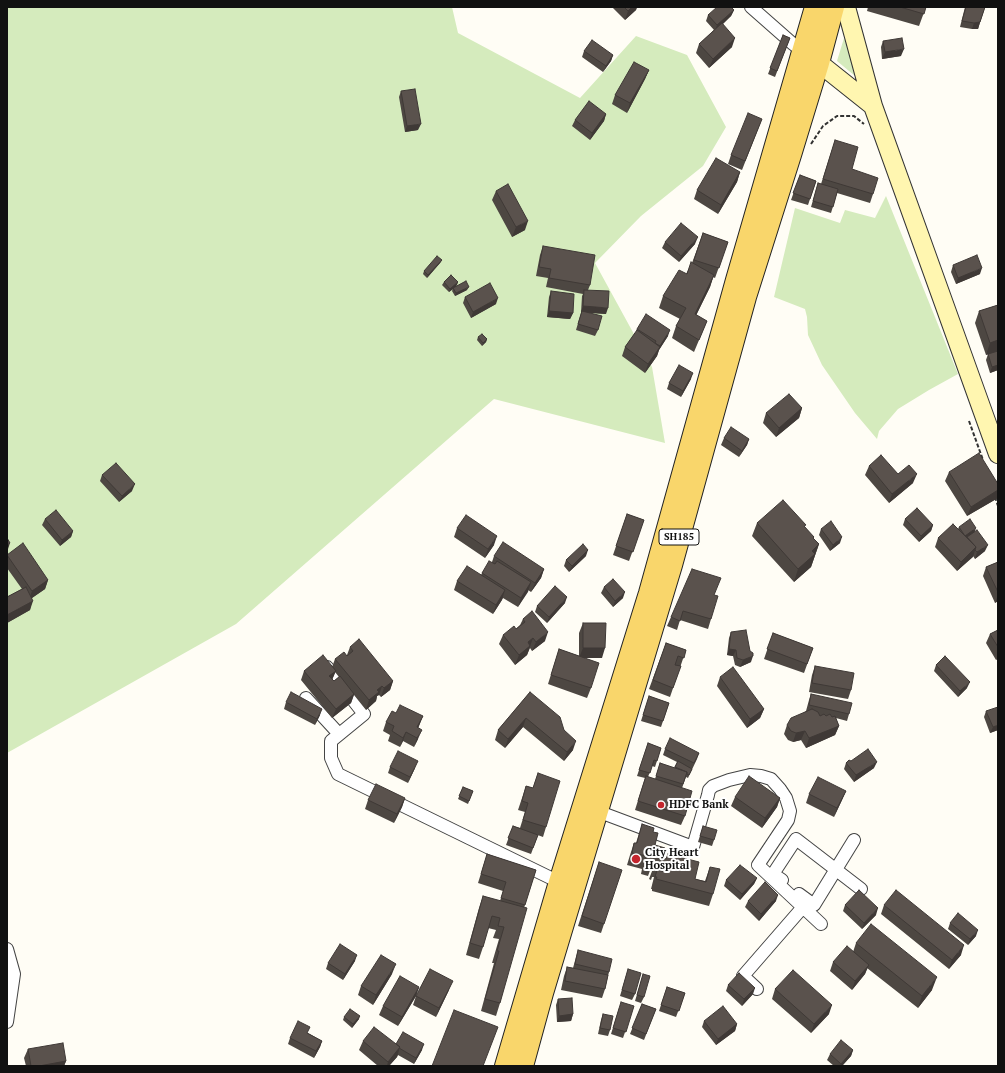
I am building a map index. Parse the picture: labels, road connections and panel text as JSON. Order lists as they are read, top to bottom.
{
  "streets": {
    "main road": ["SH185"]
  },
  "places": ["HDFC Bank", "City Heart Hospital"]
}
